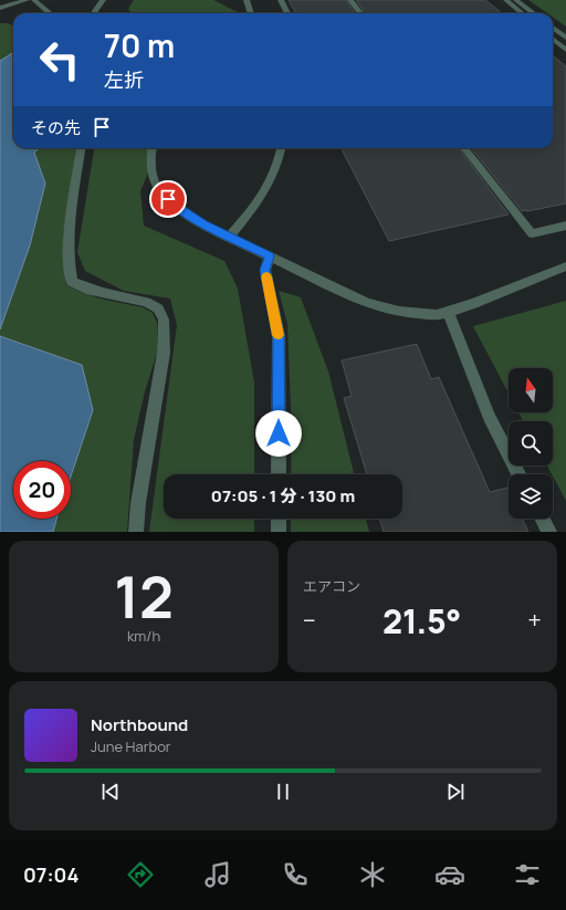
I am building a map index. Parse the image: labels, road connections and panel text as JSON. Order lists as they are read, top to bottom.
{
  "north": "top",
  "page": {
    "turn": ["70 m", "左折"],
    "then": "その先",
    "limit": "20",
    "trip": "07:05 · 1 分 · 130 m",
    "tile": [
      ["12", "km/h"],
      "エアコン"
    ],
    "heat": ["−", "21.5°", "+"],
    "song": ["Northbound", "June Harbor"],
    "tabs": "07:04"
  }
}
